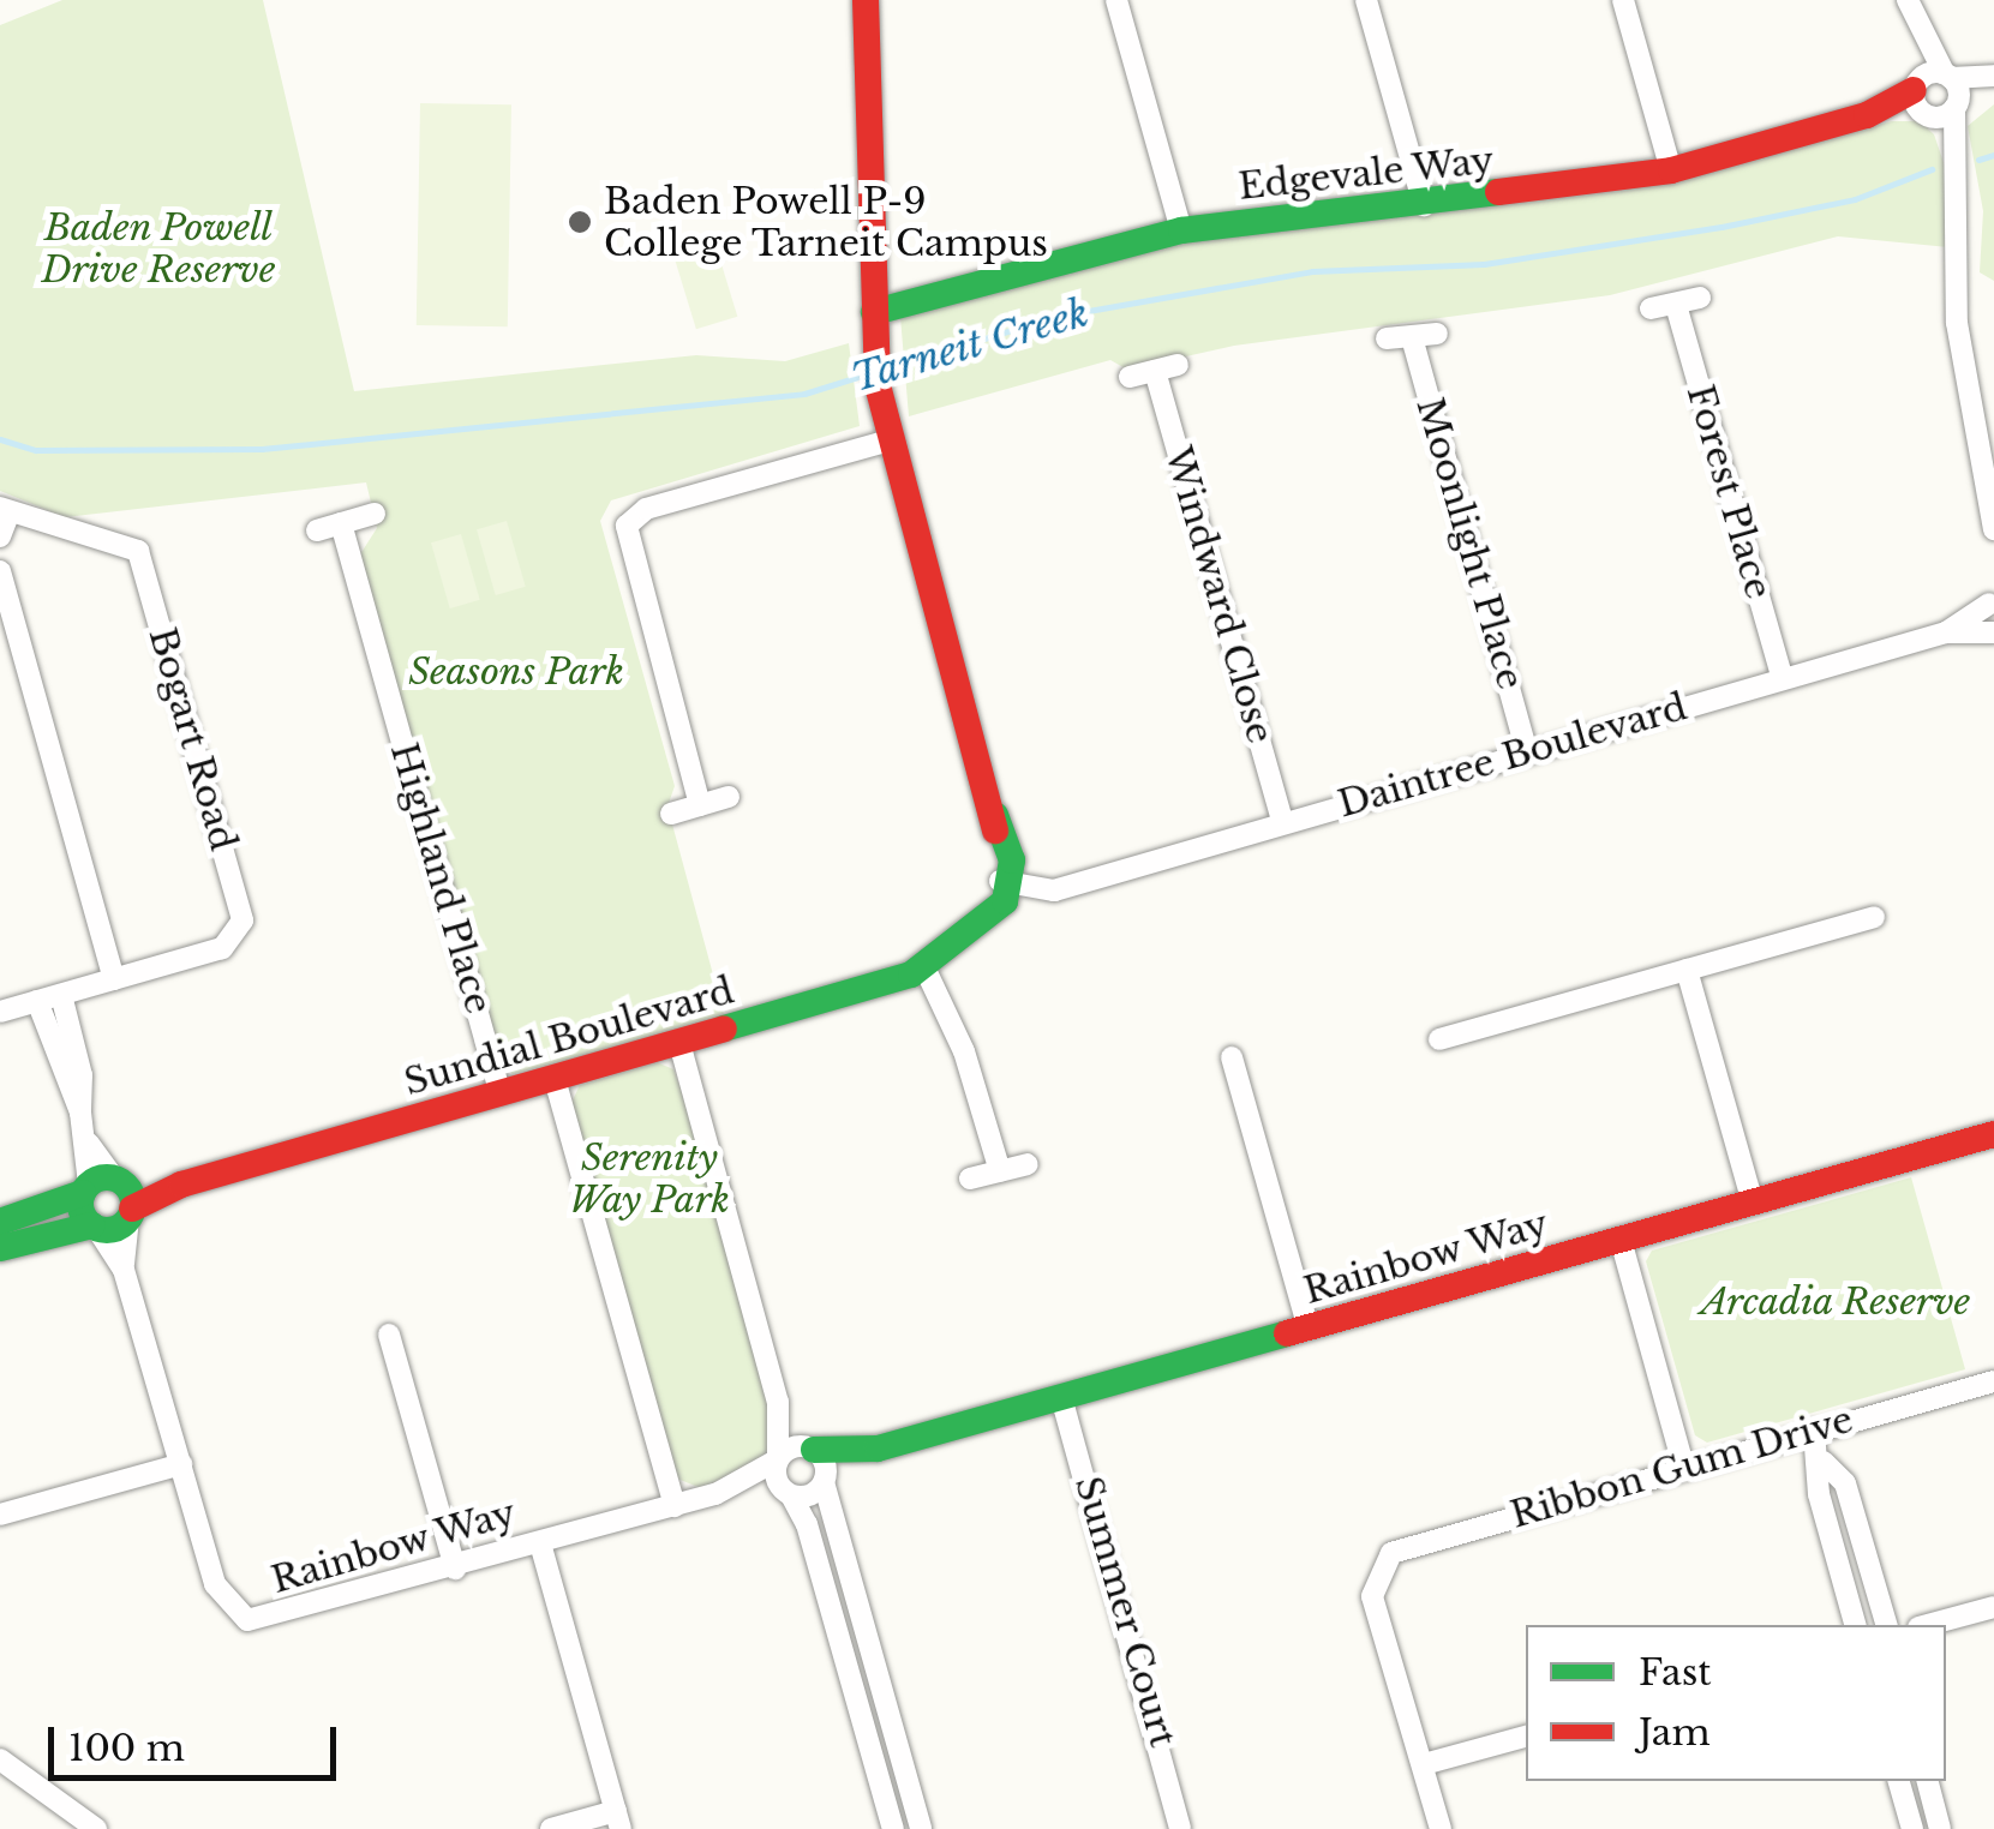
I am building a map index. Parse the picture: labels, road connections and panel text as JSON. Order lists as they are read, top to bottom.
{
  "streets": {
    "street": [
      "Edgevale Way",
      "Forest Place",
      "Moonlight Place",
      "Windward Close",
      "Bogart Road",
      "Daintree Boulevard",
      "Highland Place",
      "Sundial Boulevard",
      "Rainbow Way",
      "Ribbon Gum Drive",
      "Summer Court"
    ]
  },
  "crossings": [
    ["Forest Place", "Daintree Boulevard"],
    ["Moonlight Place", "Daintree Boulevard"],
    ["Windward Close", "Daintree Boulevard"],
    ["Daintree Boulevard", "Sundial Boulevard"],
    ["Highland Place", "Sundial Boulevard"],
    ["Sundial Boulevard", "Rainbow Way"],
    ["Rainbow Way", "Summer Court"]
  ],
  "water": ["Tarneit Creek"],
  "parks": [
    "Baden Powell Drive Reserve",
    "Seasons Park",
    "Serenity Way Park",
    "Arcadia Reserve"
  ],
  "places": ["Baden Powell P-9 College Tarneit Campus"],
  "legend": ["Fast", "Jam"],
  "scale_bar": "100 m"
}
